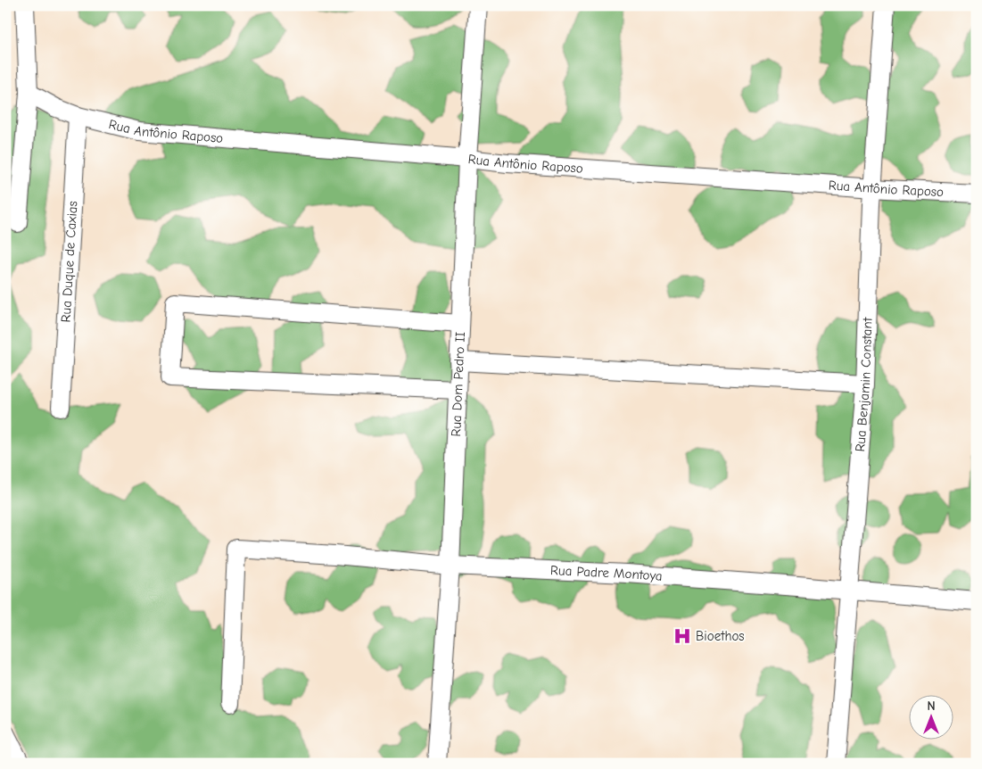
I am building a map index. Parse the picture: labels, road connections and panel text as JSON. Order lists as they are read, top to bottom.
{
  "streets": {
    "street": [
      "Rua Antônio Raposo",
      "Rua Duque de Caxias",
      "Rua Dom Pedro II",
      "Rua Benjamin Constant",
      "Rua Padre Montoya"
    ]
  },
  "crossings": [
    ["Rua Antônio Raposo", "Rua Duque de Caxias"],
    ["Rua Antônio Raposo", "Rua Dom Pedro II"],
    ["Rua Antônio Raposo", "Rua Benjamin Constant"],
    ["Rua Dom Pedro II", "Rua Padre Montoya"],
    ["Rua Benjamin Constant", "Rua Padre Montoya"]
  ],
  "places": {
    "hospital": ["Bioethos"]
  },
  "north": "top"
}
